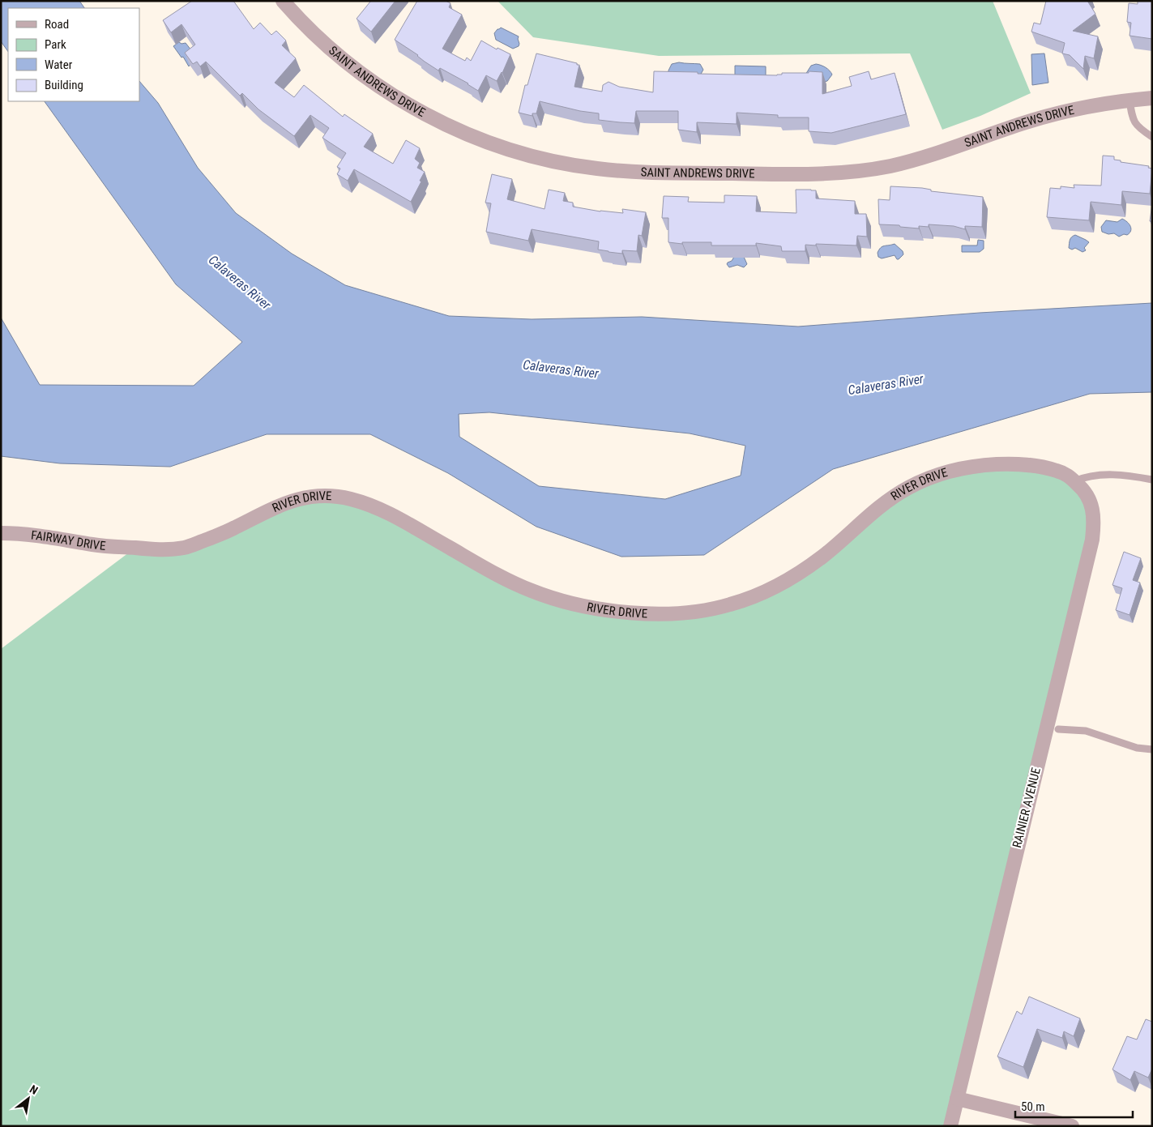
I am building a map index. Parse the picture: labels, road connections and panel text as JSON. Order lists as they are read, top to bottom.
{
  "streets": {
    "street": [
      "SAINT ANDREWS DRIVE",
      "RIVER DRIVE",
      "FAIRWAY DRIVE",
      "RAINIER AVENUE"
    ]
  },
  "crossings": [
    ["RIVER DRIVE", "FAIRWAY DRIVE"],
    ["RIVER DRIVE", "RAINIER AVENUE"]
  ],
  "water": ["Calaveras River"],
  "legend": [
    "Road",
    "Park",
    "Water",
    "Building"
  ],
  "scale_bar": "50 m",
  "north": "top right"
}
